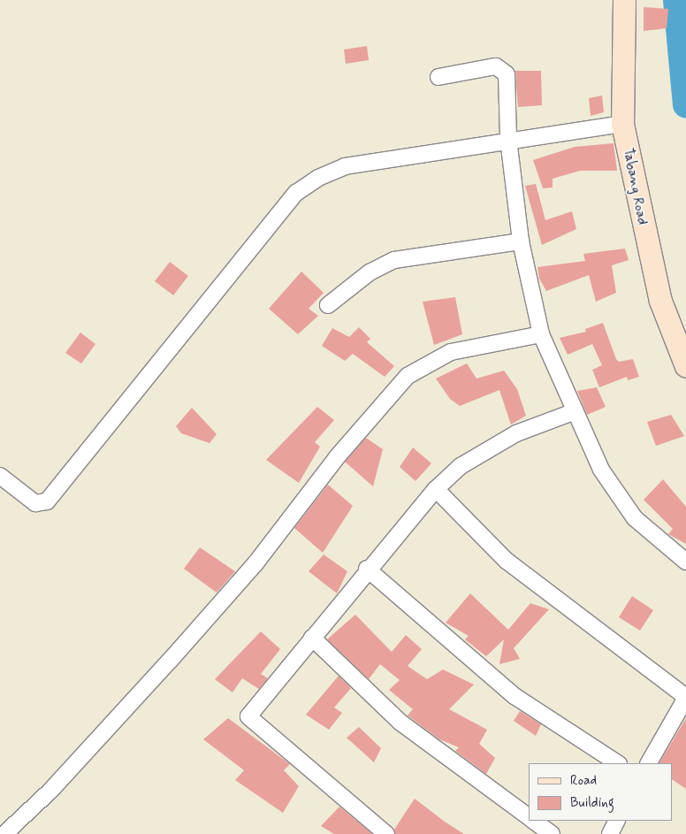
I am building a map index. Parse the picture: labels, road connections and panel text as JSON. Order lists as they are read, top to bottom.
{
  "streets": {
    "main road": ["Tabang Road"]
  },
  "legend": ["Road", "Building"]
}
